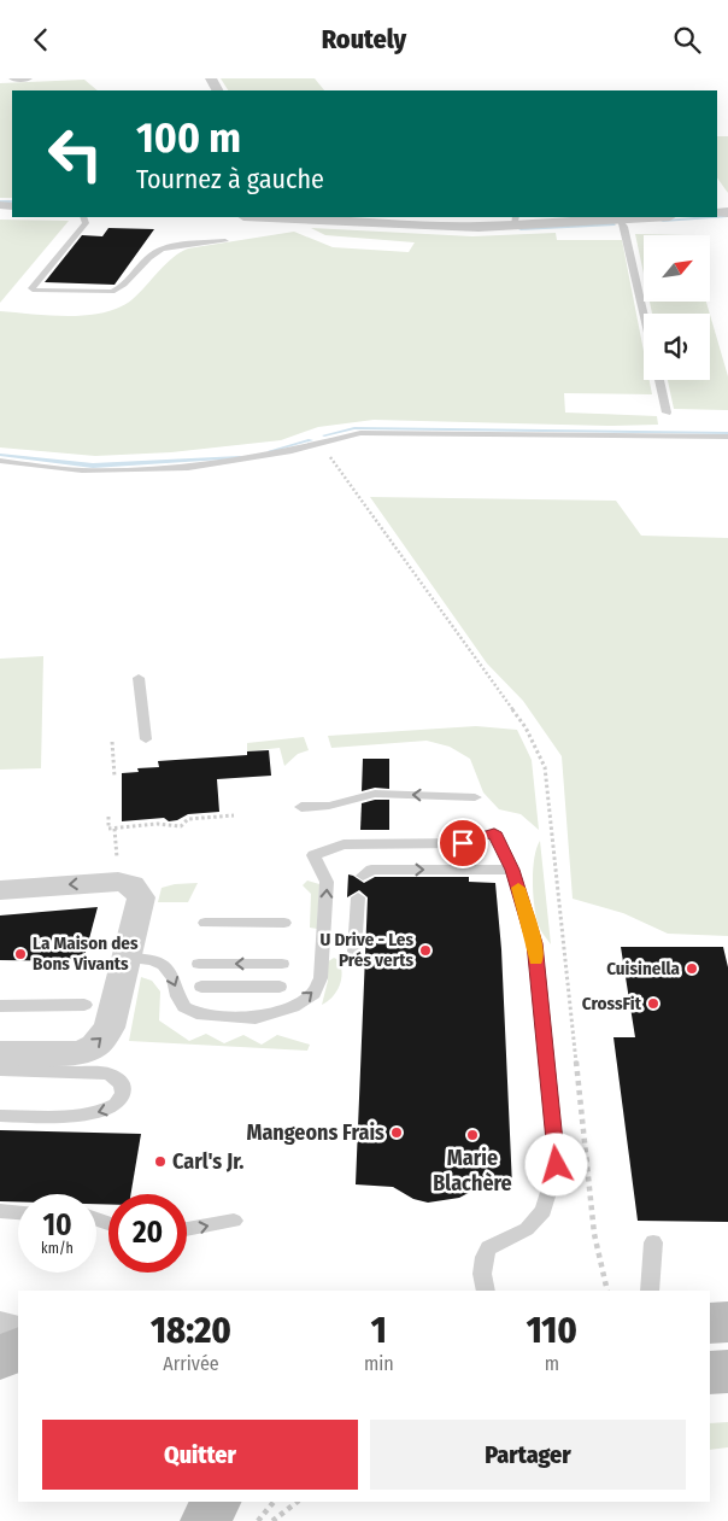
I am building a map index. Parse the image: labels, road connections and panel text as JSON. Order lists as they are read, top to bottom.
{
  "places": [
    "U Drive - Les Prés verts",
    "La Maison des Bons Vivants",
    "Cuisinella",
    "CrossFit",
    "Mangeons Frais",
    "Marie Blachère",
    "Carl's Jr."
  ],
  "north": "top right",
  "page": {
    "header": "Routely",
    "turn": ["100 m", "Tournez à gauche"],
    "speed": "10 km/h",
    "limit": "20",
    "eta": [
      "18:20",
      "Arrivée",
      "1",
      "min",
      "110",
      "m"
    ],
    "buttons": ["Quitter", "Partager"]
  }
}
